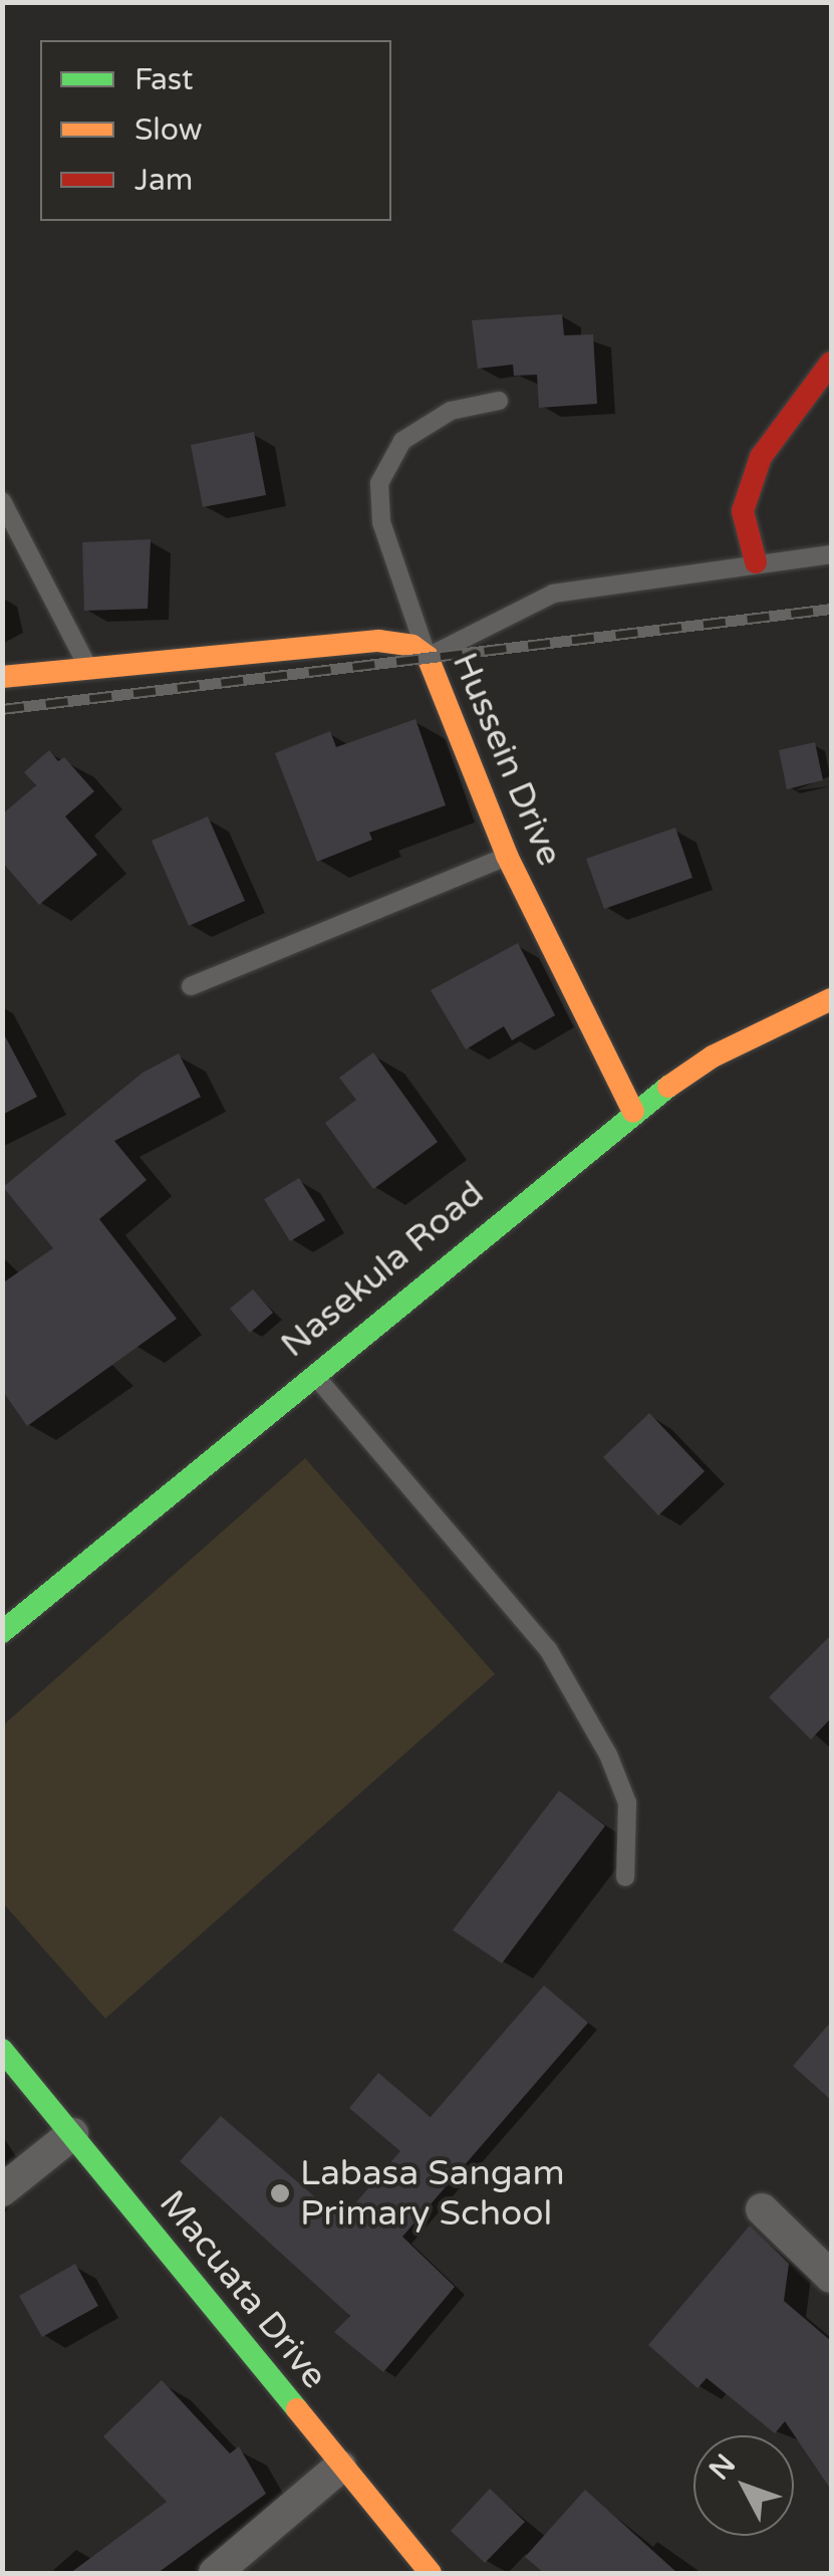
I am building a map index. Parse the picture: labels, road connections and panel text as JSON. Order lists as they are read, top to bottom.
{
  "streets": {
    "street": ["Hussein Drive", "Nasekula Road", "Macuata Drive"]
  },
  "crossings": [
    ["Hussein Drive", "Nasekula Road"]
  ],
  "places": ["Labasa Sangam Primary School"],
  "legend": ["Fast", "Slow", "Jam"],
  "north": "top left"
}
